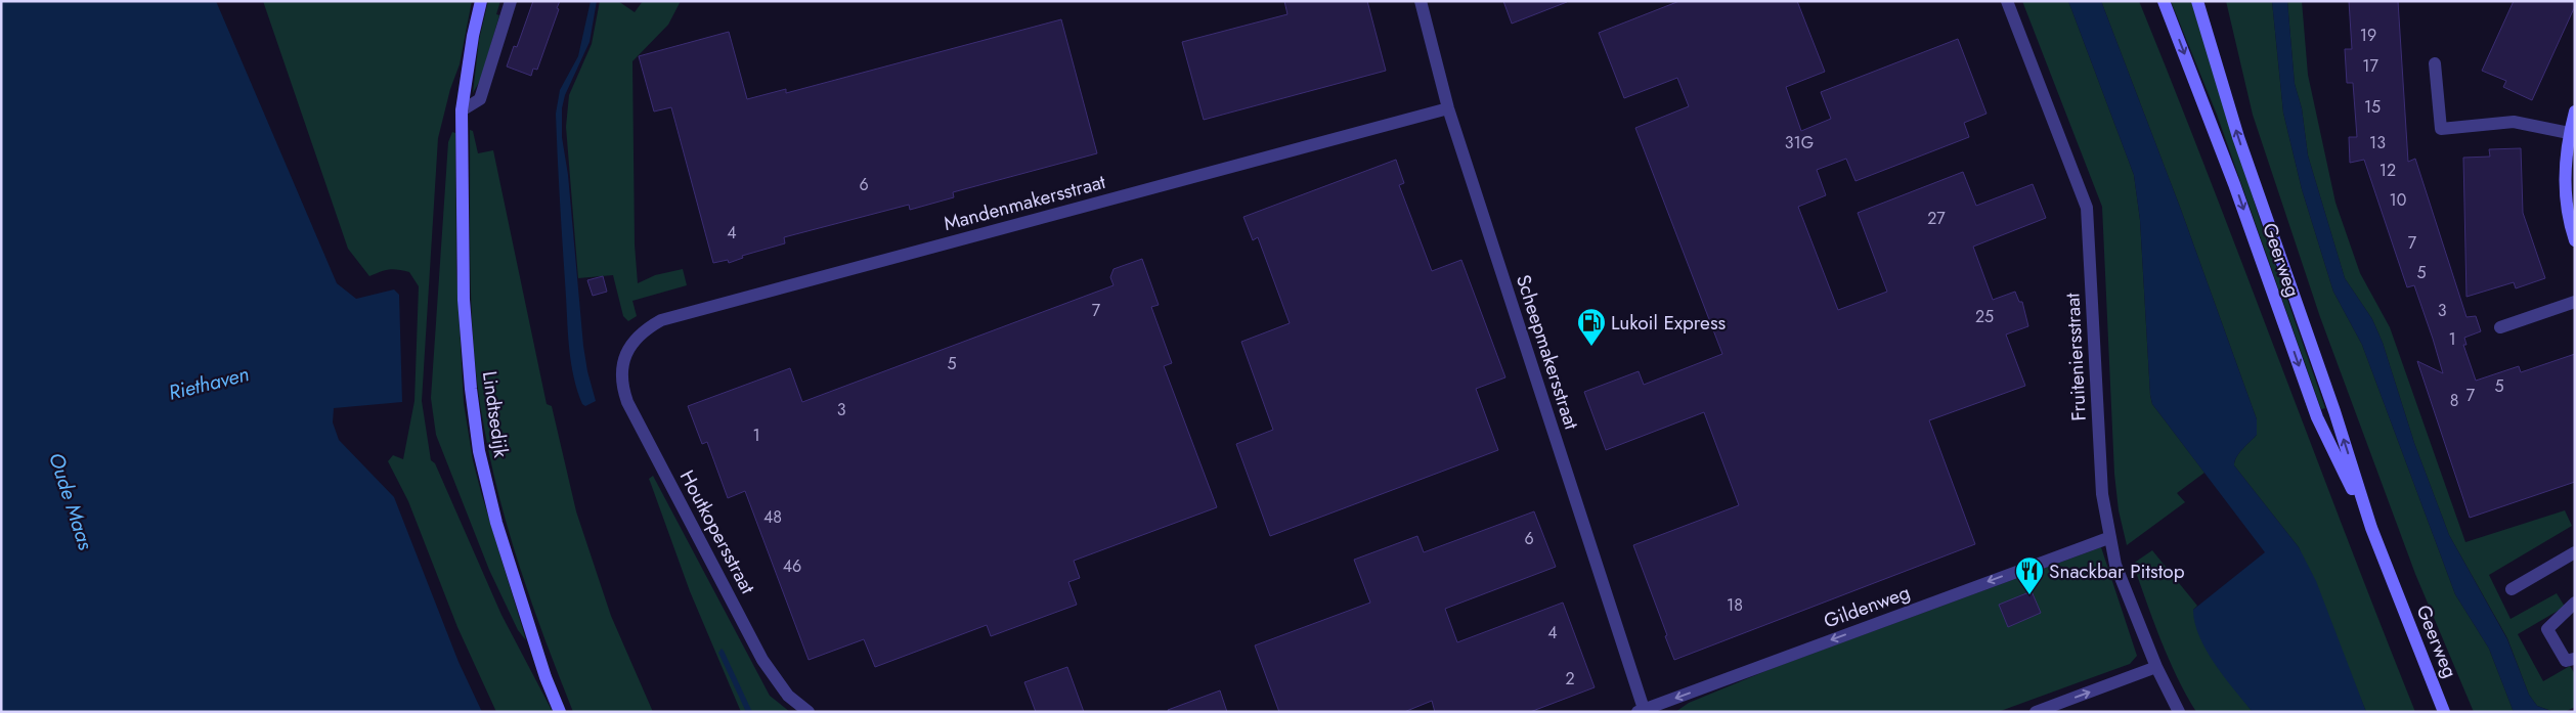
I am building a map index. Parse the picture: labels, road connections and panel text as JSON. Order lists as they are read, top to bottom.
{
  "streets": {
    "main road": ["Geerweg", "Lindtsedijk"],
    "street": [
      "Mandenmakersstraat",
      "Scheepmakersstraat",
      "Fruiteniersstraat",
      "Houtkopersstraat",
      "Gildenweg"
    ]
  },
  "crossings": [
    ["Mandenmakersstraat", "Scheepmakersstraat"],
    ["Mandenmakersstraat", "Houtkopersstraat"],
    ["Scheepmakersstraat", "Gildenweg"],
    ["Fruiteniersstraat", "Gildenweg"]
  ],
  "one_way": ["Gildenweg"],
  "water": ["Riethaven", "Oude Maas"],
  "places": {
    "fuel station": ["Lukoil Express"],
    "restaurant": ["Snackbar Pitstop"]
  },
  "house_numbers": [
    "19",
    "17",
    "15",
    "31G",
    "13",
    "12",
    "6",
    "10",
    "27",
    "4",
    "7",
    "5",
    "7",
    "3",
    "25",
    "1",
    "5",
    "5",
    "7",
    "8",
    "3",
    "1",
    "48",
    "6",
    "46",
    "18",
    "4",
    "2"
  ]
}
